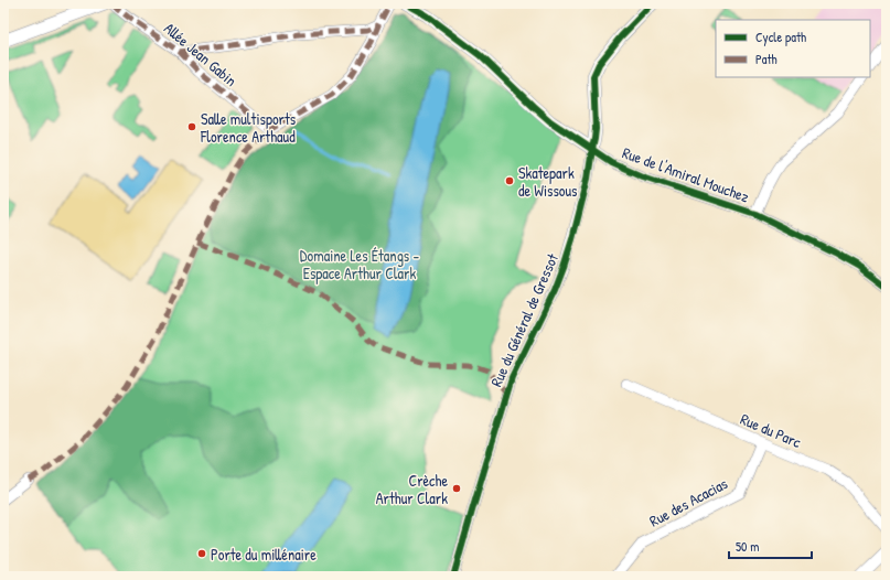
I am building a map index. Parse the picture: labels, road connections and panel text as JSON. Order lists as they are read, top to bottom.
{
  "streets": {
    "street": [
      "Allée Jean Gabin",
      "Rue de l'Amiral Mouchez",
      "Rue du Général de Gressot",
      "Rue du Parc",
      "Rue des Acacias"
    ]
  },
  "crossings": [
    ["Rue de l'Amiral Mouchez", "Rue du Général de Gressot"],
    ["Rue du Parc", "Rue des Acacias"]
  ],
  "parks": ["Domaine Les Étangs - Espace Arthur Clark"],
  "places": [
    "Salle multisports Florence Arthaud",
    "Skatepark de Wissous",
    "Crèche Arthur Clark",
    "Porte du millénaire"
  ],
  "legend": ["Cycle path", "Path"],
  "scale_bar": "50 m"
}
